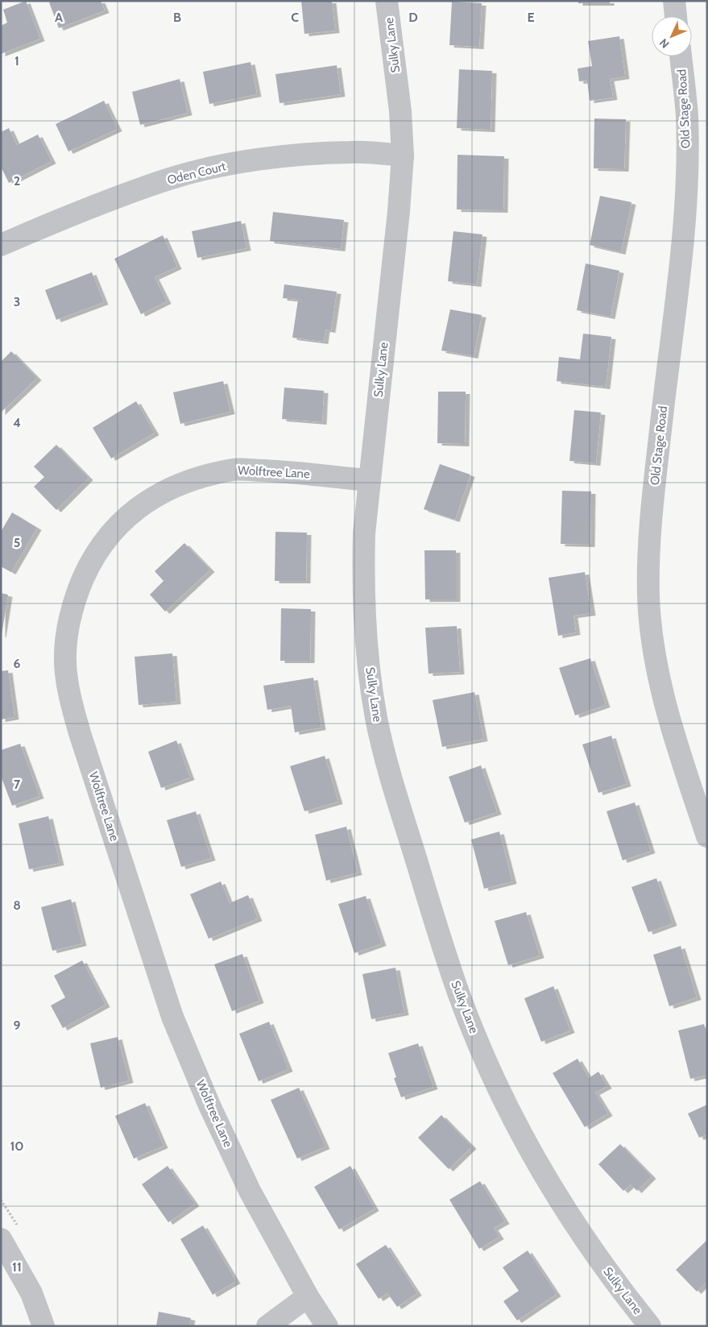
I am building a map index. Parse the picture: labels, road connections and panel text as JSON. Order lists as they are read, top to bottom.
{
  "streets": {
    "street": [
      "Sulky Lane",
      "Old Stage Road",
      "Oden Court",
      "Wolftree Lane"
    ]
  },
  "crossings": [
    ["Sulky Lane", "Oden Court"],
    ["Sulky Lane", "Wolftree Lane"]
  ],
  "north": "bottom left",
  "grid": {
    "columns": [
      "A",
      "B",
      "C",
      "D",
      "E"
    ],
    "rows": [
      "1",
      "2",
      "3",
      "4",
      "5",
      "6",
      "7",
      "8",
      "9",
      "10",
      "11"
    ]
  }
}
